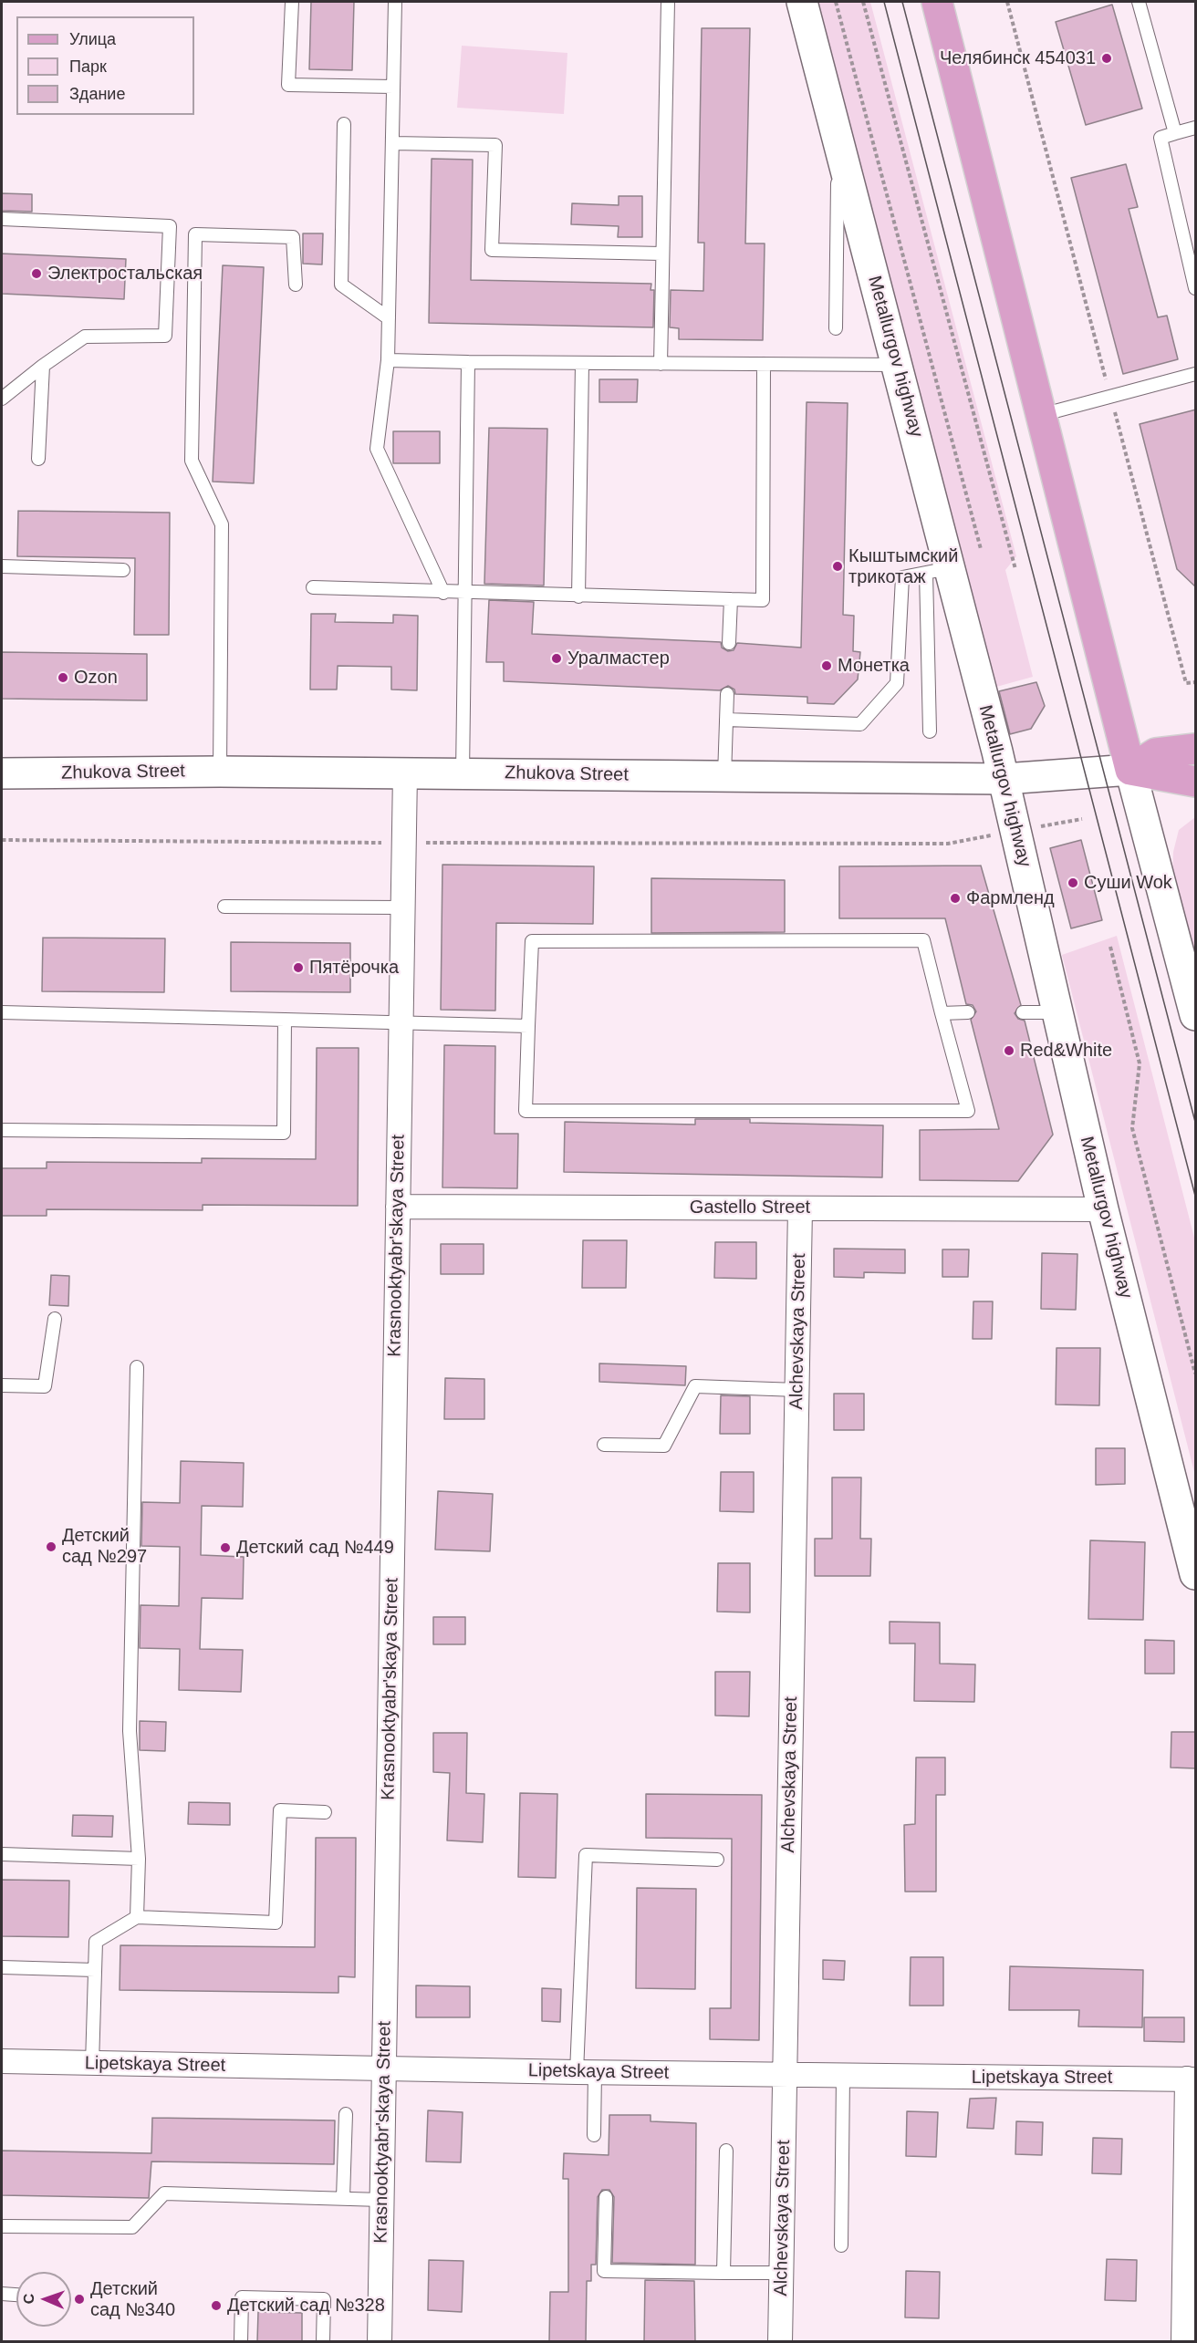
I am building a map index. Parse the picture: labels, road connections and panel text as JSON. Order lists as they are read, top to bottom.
{
  "streets": {
    "street": [
      "Metallurgov highway",
      "Zhukova Street",
      "Gastello Street",
      "Krasnooktyabr'skaya Street",
      "Alchevskaya Street",
      "Lipetskaya Street"
    ]
  },
  "crossings": [
    ["Metallurgov highway", "Zhukova Street"],
    ["Metallurgov highway", "Gastello Street"],
    ["Zhukova Street", "Krasnooktyabr'skaya Street"],
    ["Gastello Street", "Krasnooktyabr'skaya Street"],
    ["Gastello Street", "Alchevskaya Street"],
    ["Krasnooktyabr'skaya Street", "Lipetskaya Street"],
    ["Alchevskaya Street", "Lipetskaya Street"]
  ],
  "places": [
    "Челябинск 454031",
    "Электростальская",
    "Кыштымский трикотаж",
    "Уралмастер",
    "Монетка",
    "Ozon",
    "Суши Wok",
    "Фармленд",
    "Пятёрочка",
    "Red&White",
    "Детский сад №297",
    "Детский сад №449",
    "Детский сад №340",
    "Детский сад №328"
  ],
  "legend": ["Улица", "Парк", "Здание"],
  "north": "left"
}
